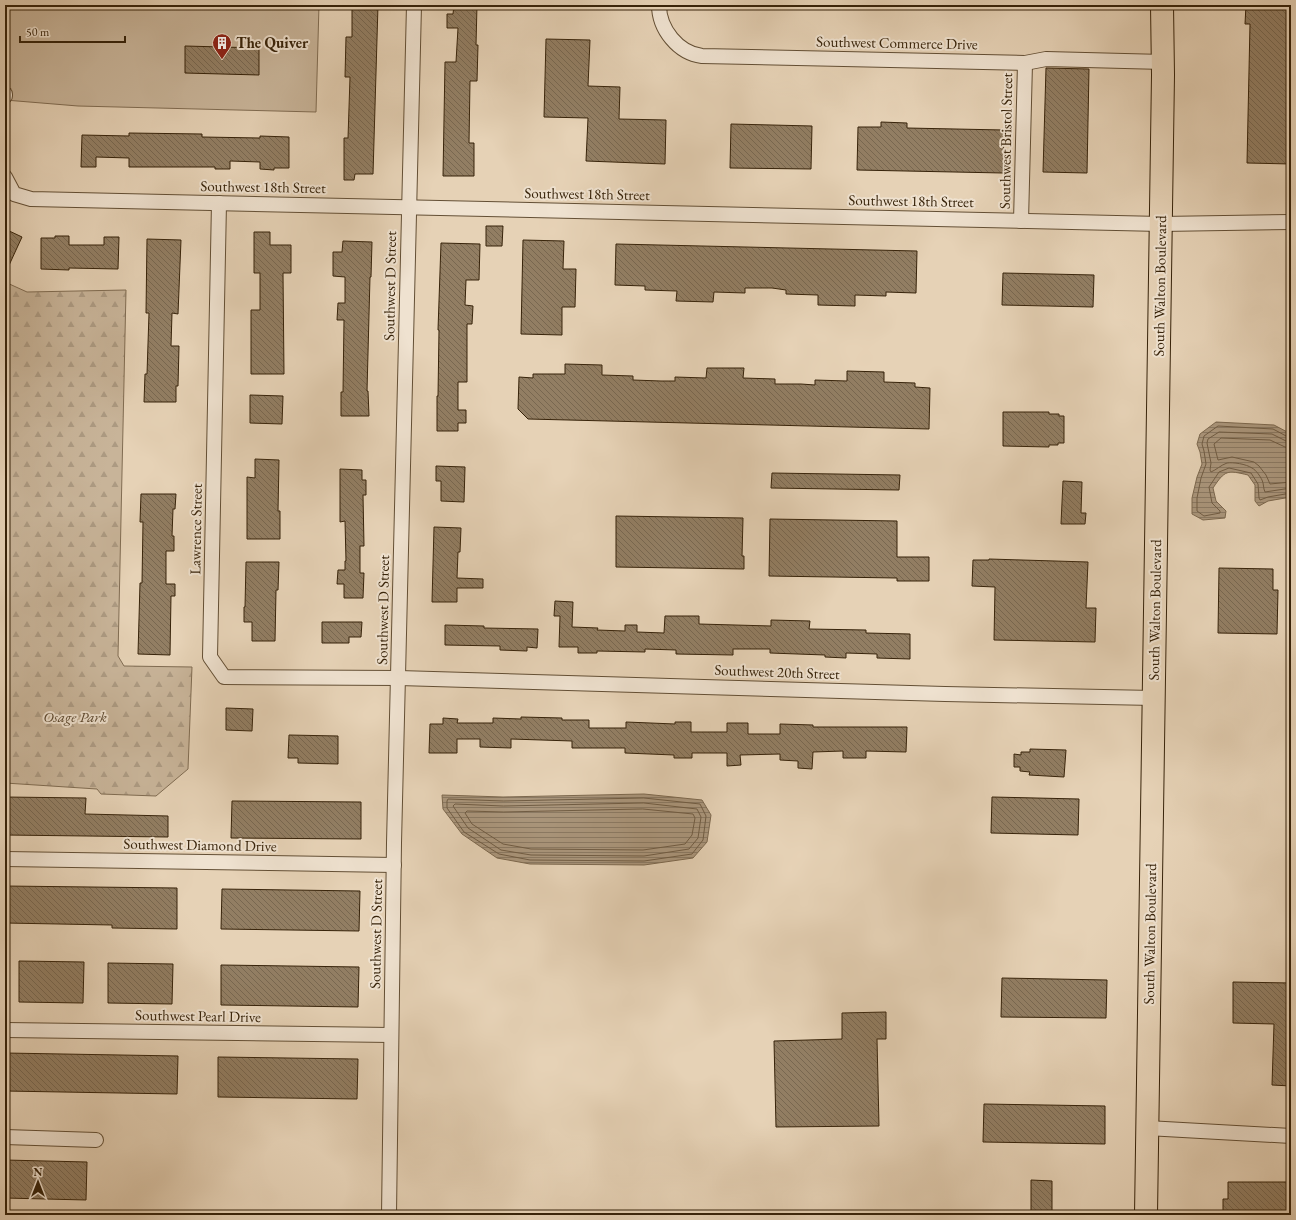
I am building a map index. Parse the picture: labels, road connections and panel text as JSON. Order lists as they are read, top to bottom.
{
  "streets": {
    "main road": ["South Walton Boulevard"],
    "street": [
      "Southwest Commerce Drive",
      "Southwest Bristol Street",
      "Southwest 18th Street",
      "Southwest D Street",
      "Lawrence Street",
      "Southwest 20th Street",
      "Southwest Diamond Drive",
      "Southwest Pearl Drive"
    ]
  },
  "crossings": [
    ["Southwest Commerce Drive", "Southwest Bristol Street"],
    ["Southwest Commerce Drive", "South Walton Boulevard"],
    ["Southwest Bristol Street", "Southwest 18th Street"],
    ["Southwest 18th Street", "Southwest D Street"],
    ["Southwest 18th Street", "South Walton Boulevard"],
    ["Southwest 18th Street", "Lawrence Street"],
    ["Southwest D Street", "Lawrence Street"],
    ["Southwest D Street", "Southwest 20th Street"],
    ["Southwest D Street", "Southwest Diamond Drive"],
    ["Southwest D Street", "Southwest Pearl Drive"],
    ["South Walton Boulevard", "Southwest 20th Street"],
    ["Lawrence Street", "Southwest 20th Street"]
  ],
  "parks": ["Osage Park"],
  "places": {
    "building": ["The Quiver"]
  },
  "scale_bar": "50 m",
  "north": "top"
}
